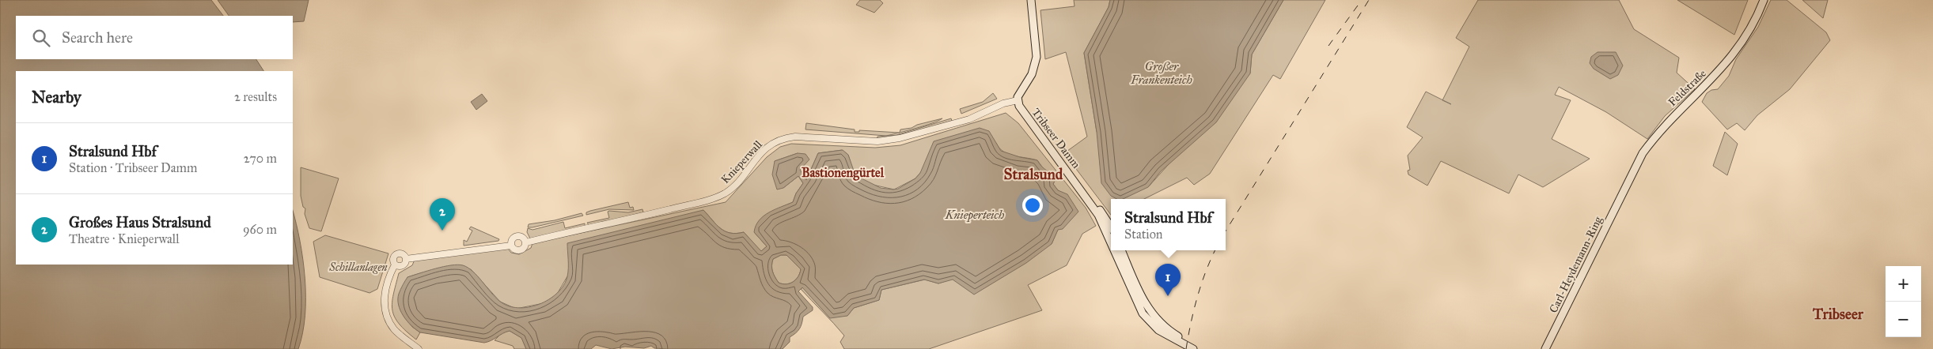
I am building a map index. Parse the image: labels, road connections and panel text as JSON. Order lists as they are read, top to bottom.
{
  "streets": {
    "main road": ["Feldstraße", "Tribseer Damm", "Carl-Heydemann-Ring"],
    "street": ["Knieperwall"]
  },
  "crossings": [
    ["Feldstraße", "Carl-Heydemann-Ring"],
    ["Tribseer Damm", "Knieperwall"]
  ],
  "districts": ["Bastionengürtel", "Stralsund", "Tribseer"],
  "water": ["Großer Frankenteich", "Knieperteich"],
  "parks": ["Schillanlagen"],
  "page": {
    "search": "Search here",
    "heading": ["Nearby", "2 results"],
    "list": [
      {
        "mark": "1",
        "name": "Stralsund Hbf",
        "note": "Station · Tribseer Damm",
        "value": "270 m"
      },
      {
        "mark": "2",
        "name": "Großes Haus Stralsund",
        "note": "Theatre · Knieperwall",
        "value": "960 m"
      }
    ],
    "pins": ["2", "1"],
    "popup": ["Stralsund Hbf", "Station"],
    "map_buttons": ["+", "−"]
  }
}
